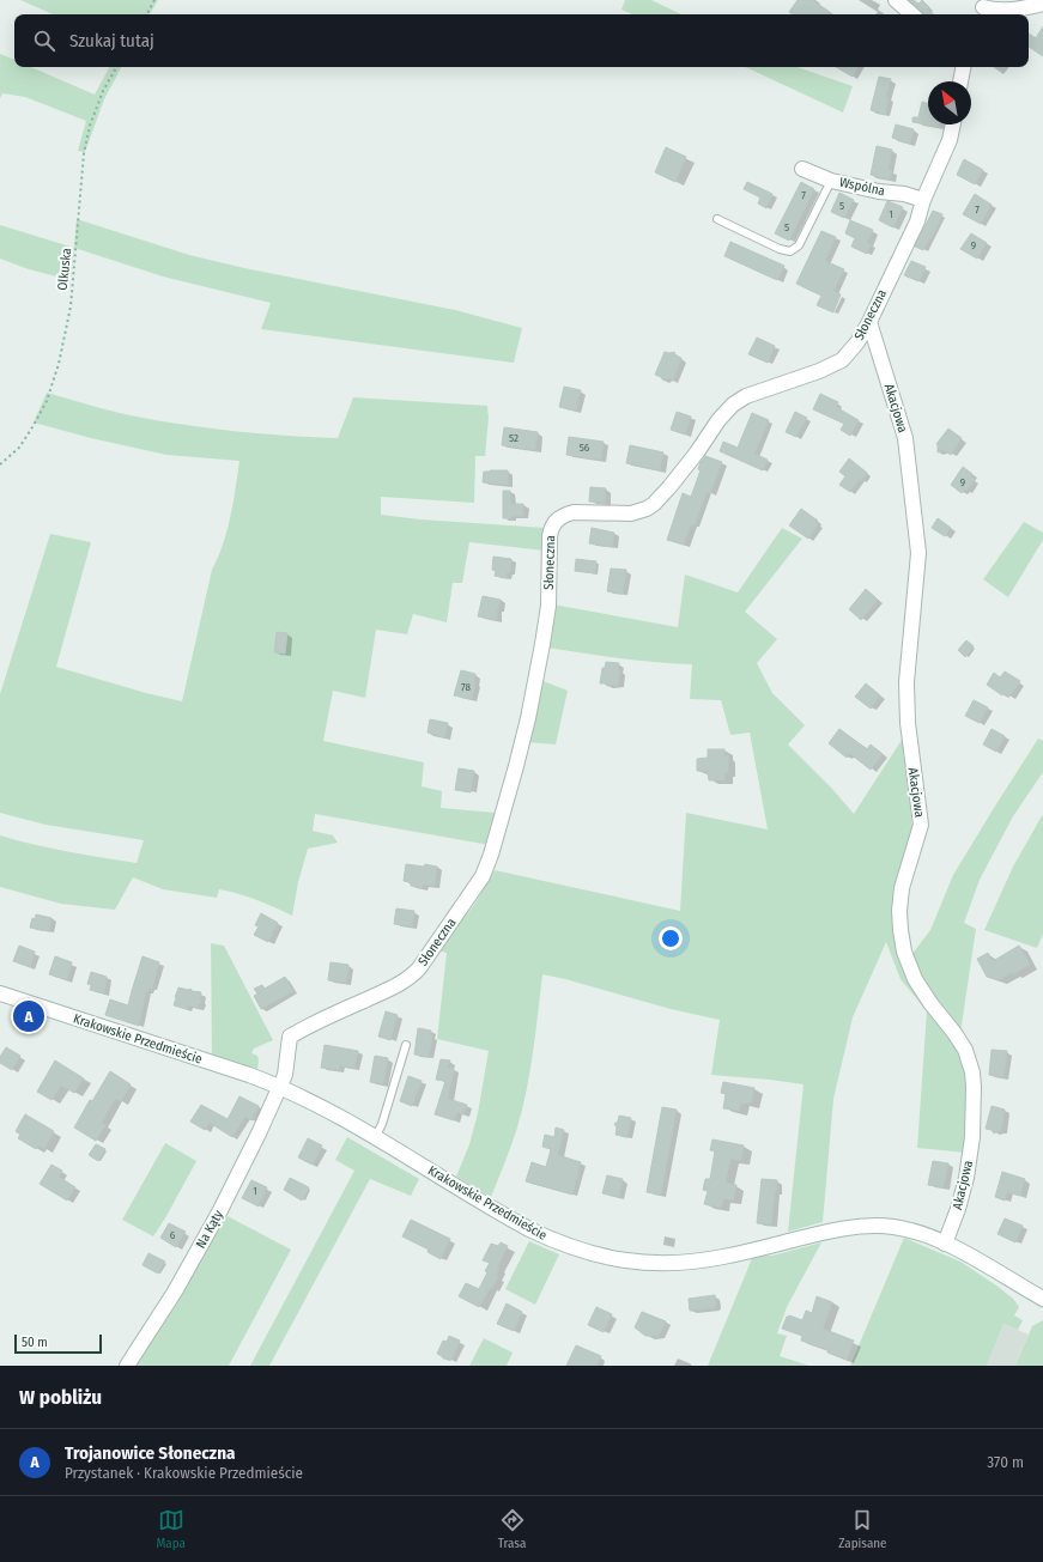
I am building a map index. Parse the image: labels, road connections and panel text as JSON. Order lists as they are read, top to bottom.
{
  "streets": {
    "street": [
      "Wspólna",
      "Słoneczna",
      "Akacjowa",
      "Krakowskie Przedmieście",
      "Na Kąty"
    ],
    "path": ["Olkuska"]
  },
  "crossings": [
    ["Wspólna", "Słoneczna"],
    ["Słoneczna", "Akacjowa"],
    ["Słoneczna", "Krakowskie Przedmieście"],
    ["Słoneczna", "Na Kąty"],
    ["Akacjowa", "Krakowskie Przedmieście"],
    ["Krakowskie Przedmieście", "Na Kąty"]
  ],
  "house_numbers": [
    "7",
    "5",
    "7",
    "1",
    "5",
    "9",
    "52",
    "56",
    "9",
    "78",
    "1",
    "6"
  ],
  "scale_bar": "50 m",
  "north": "top left",
  "page": {
    "search": "Szukaj tutaj",
    "pins": "A",
    "scale": "50 m",
    "heading": "W pobliżu",
    "list": [
      {
        "mark": "A",
        "name": "Trojanowice Słoneczna",
        "note": "Przystanek · Krakowskie Przedmieście",
        "value": "370 m"
      }
    ],
    "nav": ["Mapa", "Trasa", "Zapisane"]
  }
}
